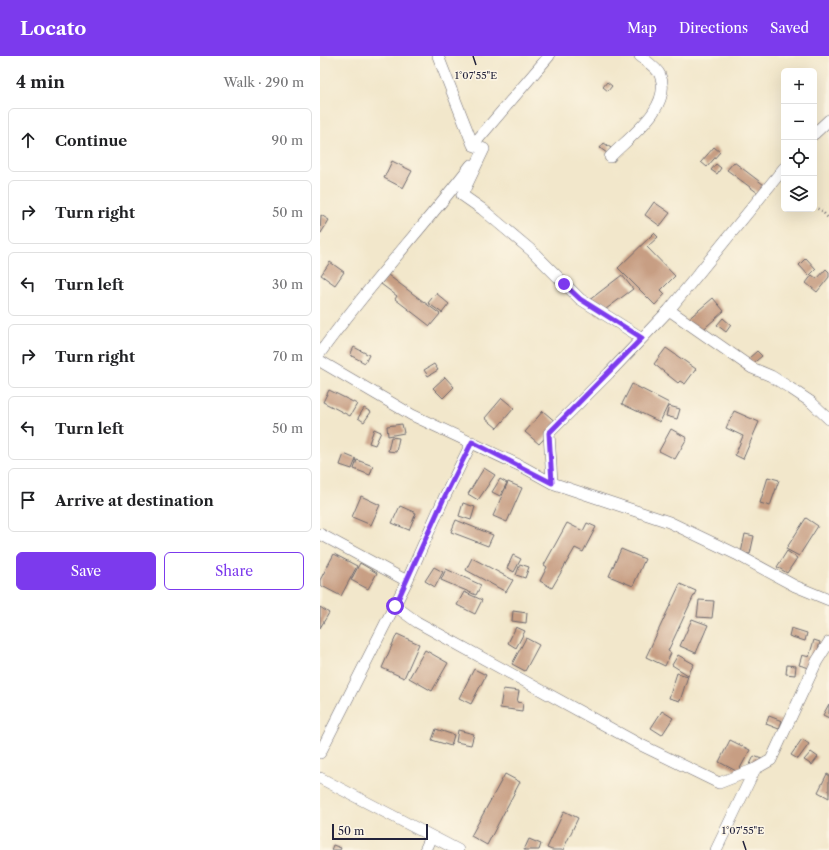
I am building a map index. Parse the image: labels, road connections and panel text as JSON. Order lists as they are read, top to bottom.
{
  "scale_bar": "50 m",
  "page": {
    "header": "Locato",
    "nav": ["Map", "Directions", "Saved"],
    "heading": ["4 min", "Walk · 290 m"],
    "map_buttons": ["+", "−"],
    "list": [
      ["Continue", "90 m"],
      ["Turn right", "50 m"],
      ["Turn left", "30 m"],
      ["Turn right", "70 m"],
      ["Turn left", "50 m"],
      "Arrive at destination"
    ],
    "buttons": ["Save", "Share"],
    "scale": "50 m"
  },
  "coordinates": ["1°07'55\"E"]
}
